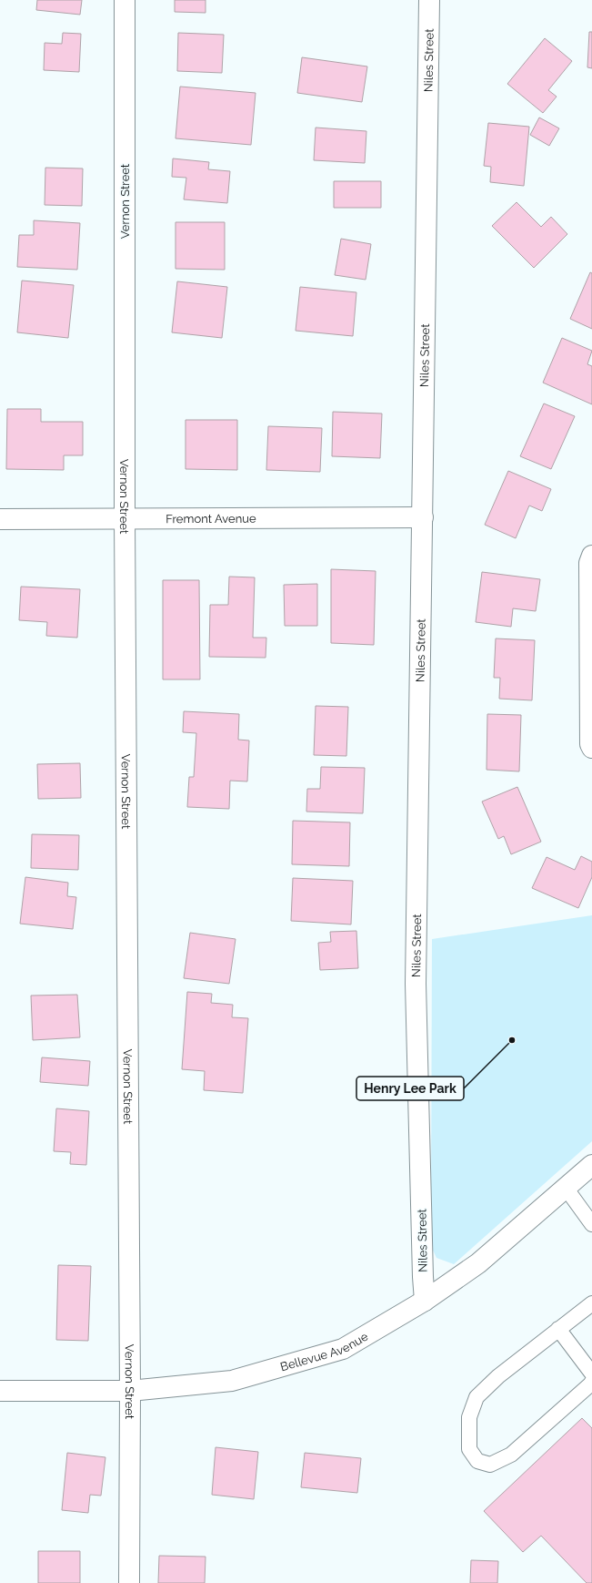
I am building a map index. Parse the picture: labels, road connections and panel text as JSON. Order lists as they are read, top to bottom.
{
  "streets": {
    "street": [
      "Niles Street",
      "Vernon Street",
      "Fremont Avenue",
      "Bellevue Avenue"
    ]
  },
  "crossings": [
    ["Niles Street", "Fremont Avenue"],
    ["Niles Street", "Bellevue Avenue"],
    ["Vernon Street", "Fremont Avenue"],
    ["Vernon Street", "Bellevue Avenue"]
  ],
  "places": ["Henry Lee Park"]
}
